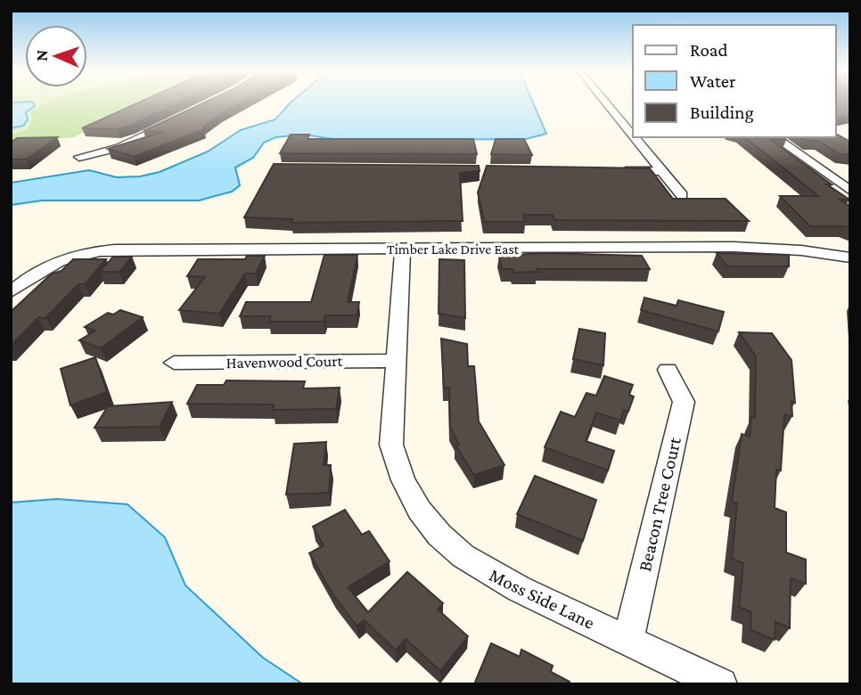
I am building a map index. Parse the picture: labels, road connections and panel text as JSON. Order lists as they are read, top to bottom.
{
  "streets": {
    "street": [
      "Timber Lake Drive East",
      "Havenwood Court",
      "Beacon Tree Court",
      "Moss Side Lane"
    ]
  },
  "crossings": [
    ["Timber Lake Drive East", "Moss Side Lane"],
    ["Havenwood Court", "Moss Side Lane"],
    ["Beacon Tree Court", "Moss Side Lane"]
  ],
  "legend": ["Road", "Water", "Building"],
  "north": "left"
}
